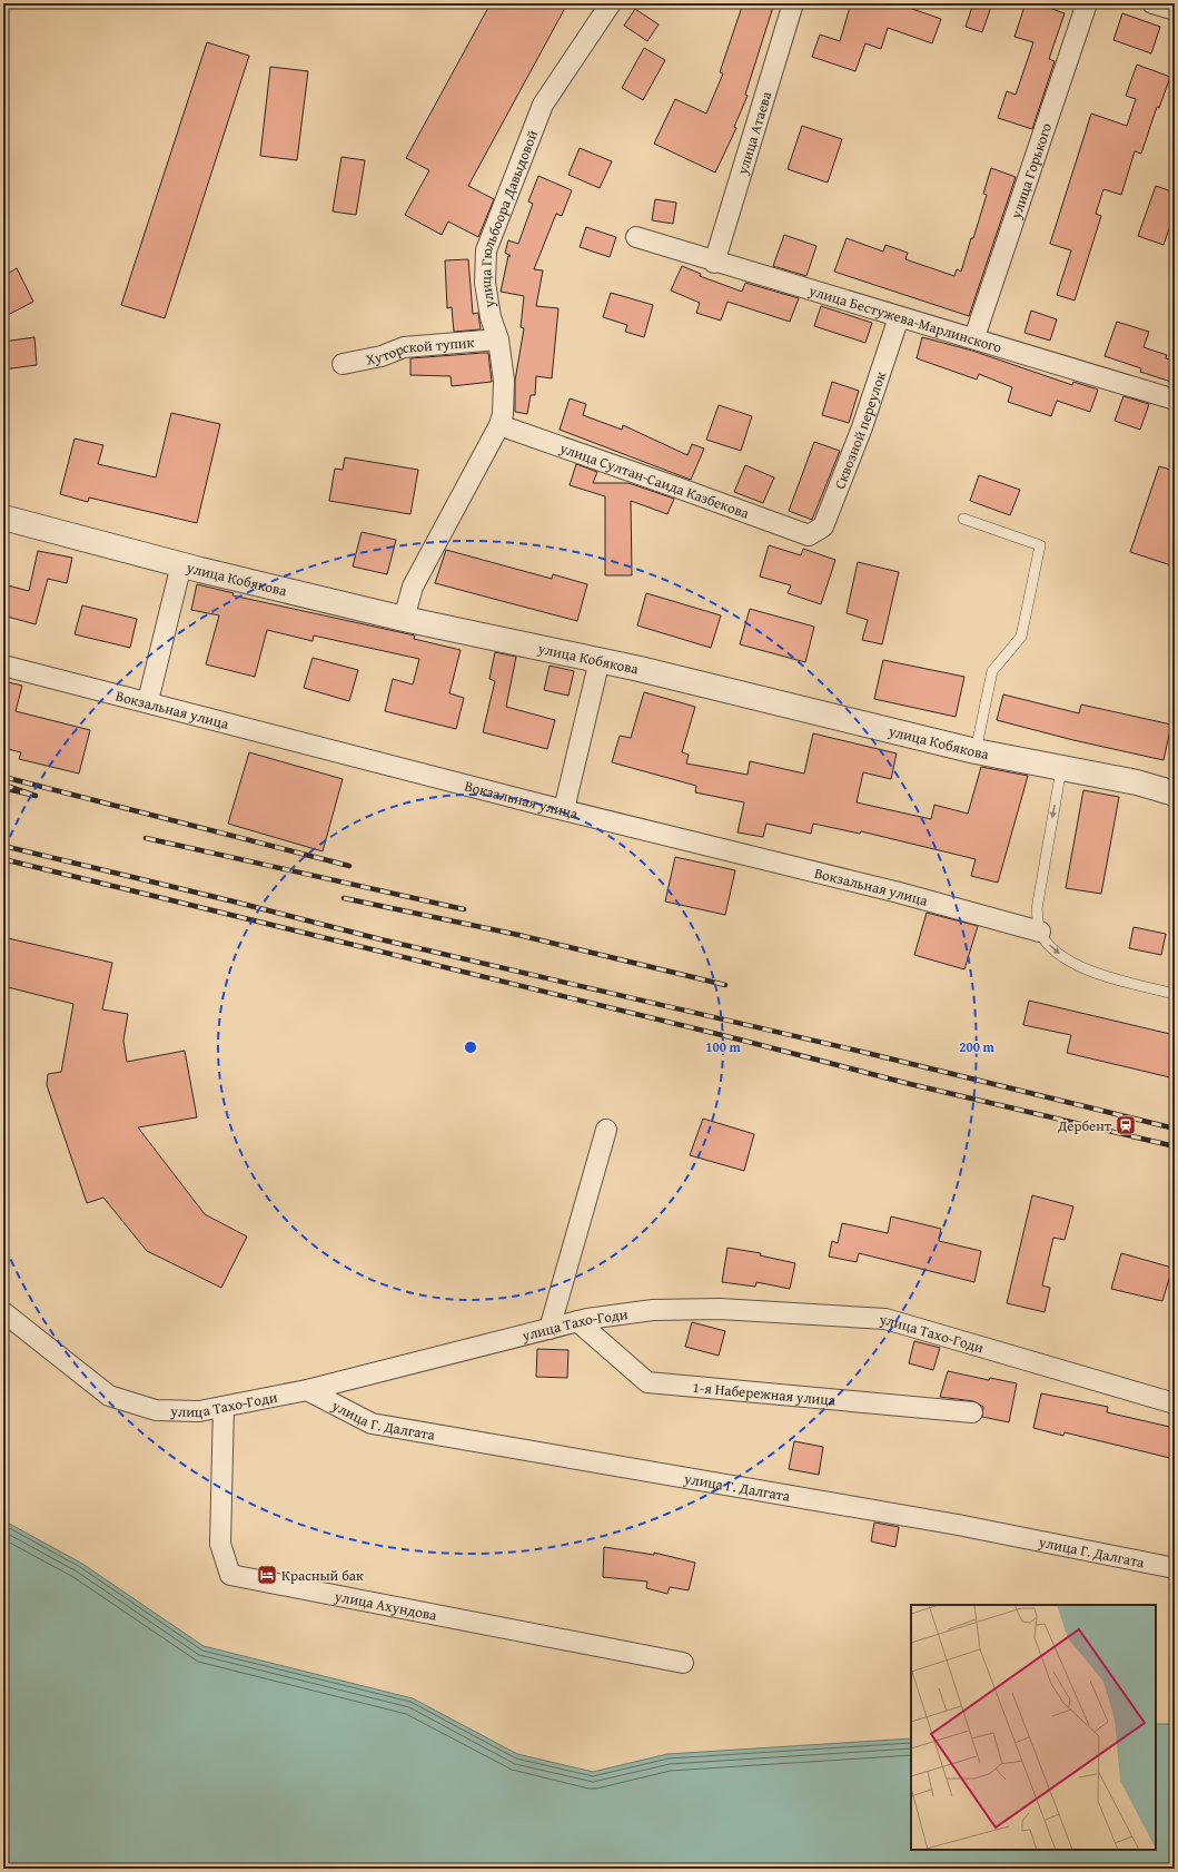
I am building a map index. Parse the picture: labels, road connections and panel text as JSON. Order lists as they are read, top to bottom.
{
  "streets": {
    "street": [
      "улица Атаева",
      "улица Горького",
      "улица Гюльбоора Давыдовой",
      "улица Бестужева-Марлинского",
      "Хуторской тупик",
      "Сквозной переулок",
      "улица Султан-Саида Казбекова",
      "улица Кобякова",
      "Вокзальная улица",
      "улица Тахо-Годи",
      "1-я Набережная улица",
      "улица Г. Далгата",
      "улица Ахундова"
    ]
  },
  "crossings": [
    ["улица Атаева", "улица Бестужева-Марлинского"],
    ["улица Горького", "улица Бестужева-Марлинского"],
    ["улица Гюльбоора Давыдовой", "Хуторской тупик"],
    ["улица Гюльбоора Давыдовой", "улица Султан-Саида Казбекова"],
    ["улица Гюльбоора Давыдовой", "улица Кобякова"],
    ["улица Бестужева-Марлинского", "Сквозной переулок"],
    ["Сквозной переулок", "улица Султан-Саида Казбекова"],
    ["улица Тахо-Годи", "1-я Набережная улица"],
    ["улица Тахо-Годи", "улица Г. Далгата"],
    ["улица Тахо-Годи", "улица Ахундова"]
  ],
  "places": {
    "station": ["Дербент"],
    "hotel": ["Красный бак"]
  },
  "rings": ["100 m", "200 m"]
}
